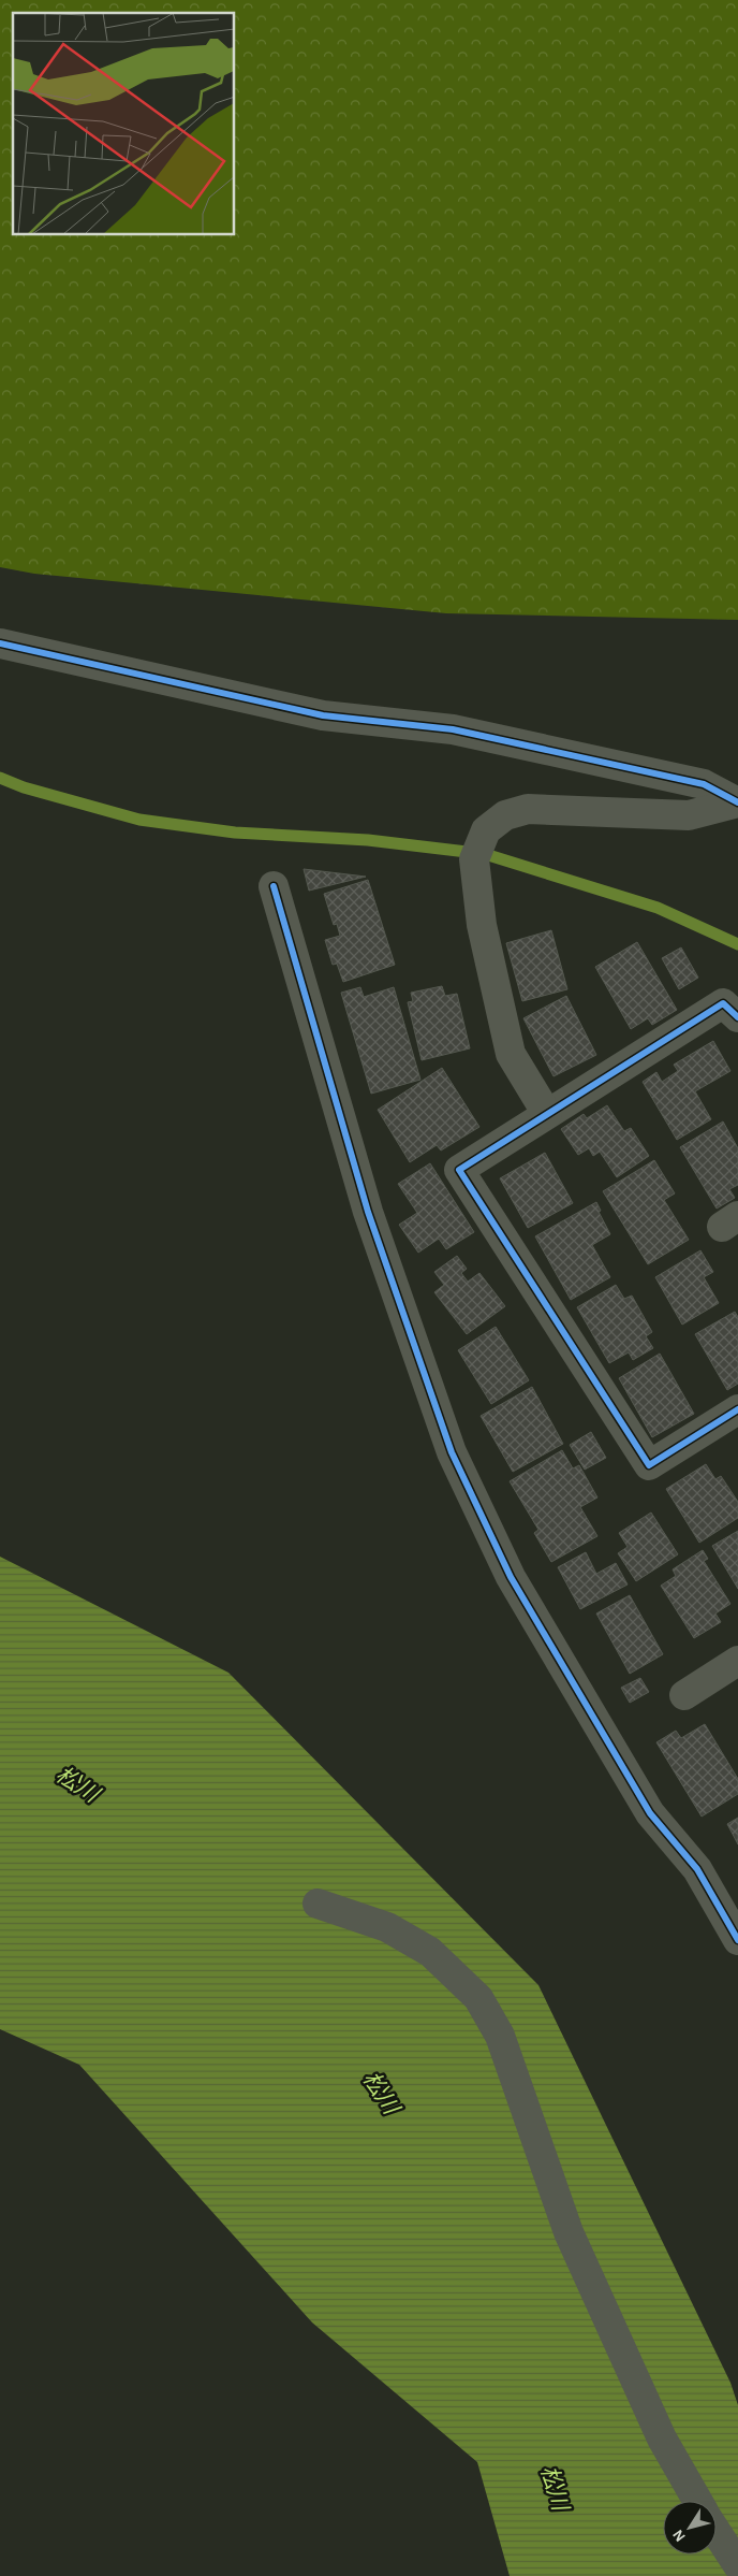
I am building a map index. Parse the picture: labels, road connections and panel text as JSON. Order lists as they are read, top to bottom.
{
  "water": ["松川"],
  "north": "bottom left"
}
